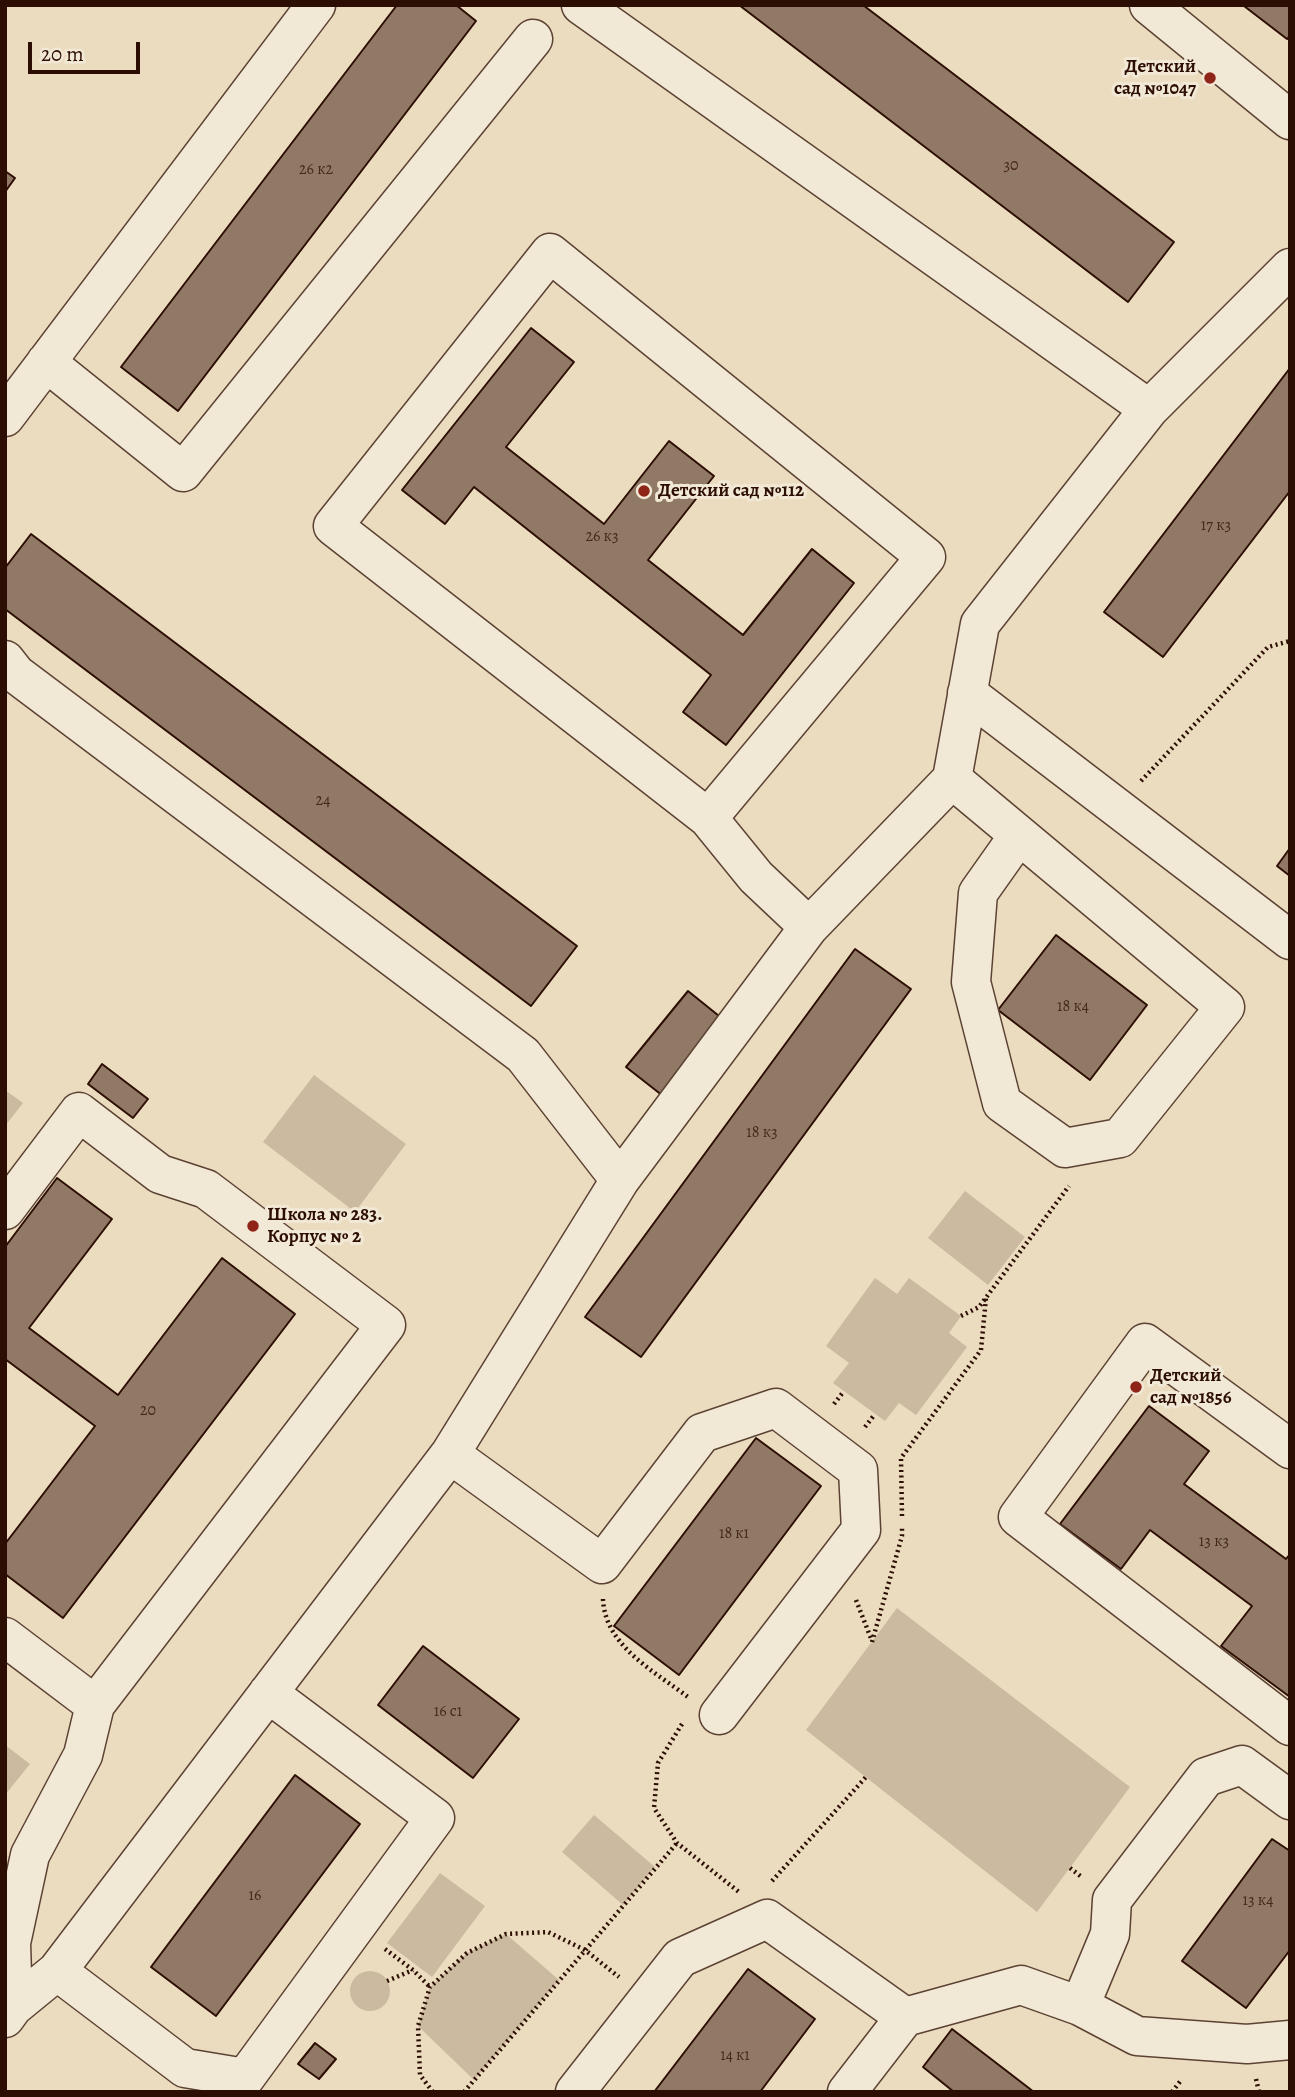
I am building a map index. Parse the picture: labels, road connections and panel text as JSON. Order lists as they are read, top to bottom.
{
  "places": [
    "Детский сад №1047",
    "Детский сад №112",
    "Школа № 283. Корпус № 2",
    "Детский сад №1856"
  ],
  "house_numbers": [
    "30",
    "26 к2",
    "17 к3",
    "26 к3",
    "24",
    "18 к4",
    "18 к3",
    "20",
    "18 к1",
    "13 к3",
    "16 с1",
    "16",
    "13 к4",
    "14 к1"
  ],
  "scale_bar": "20 m"
}
